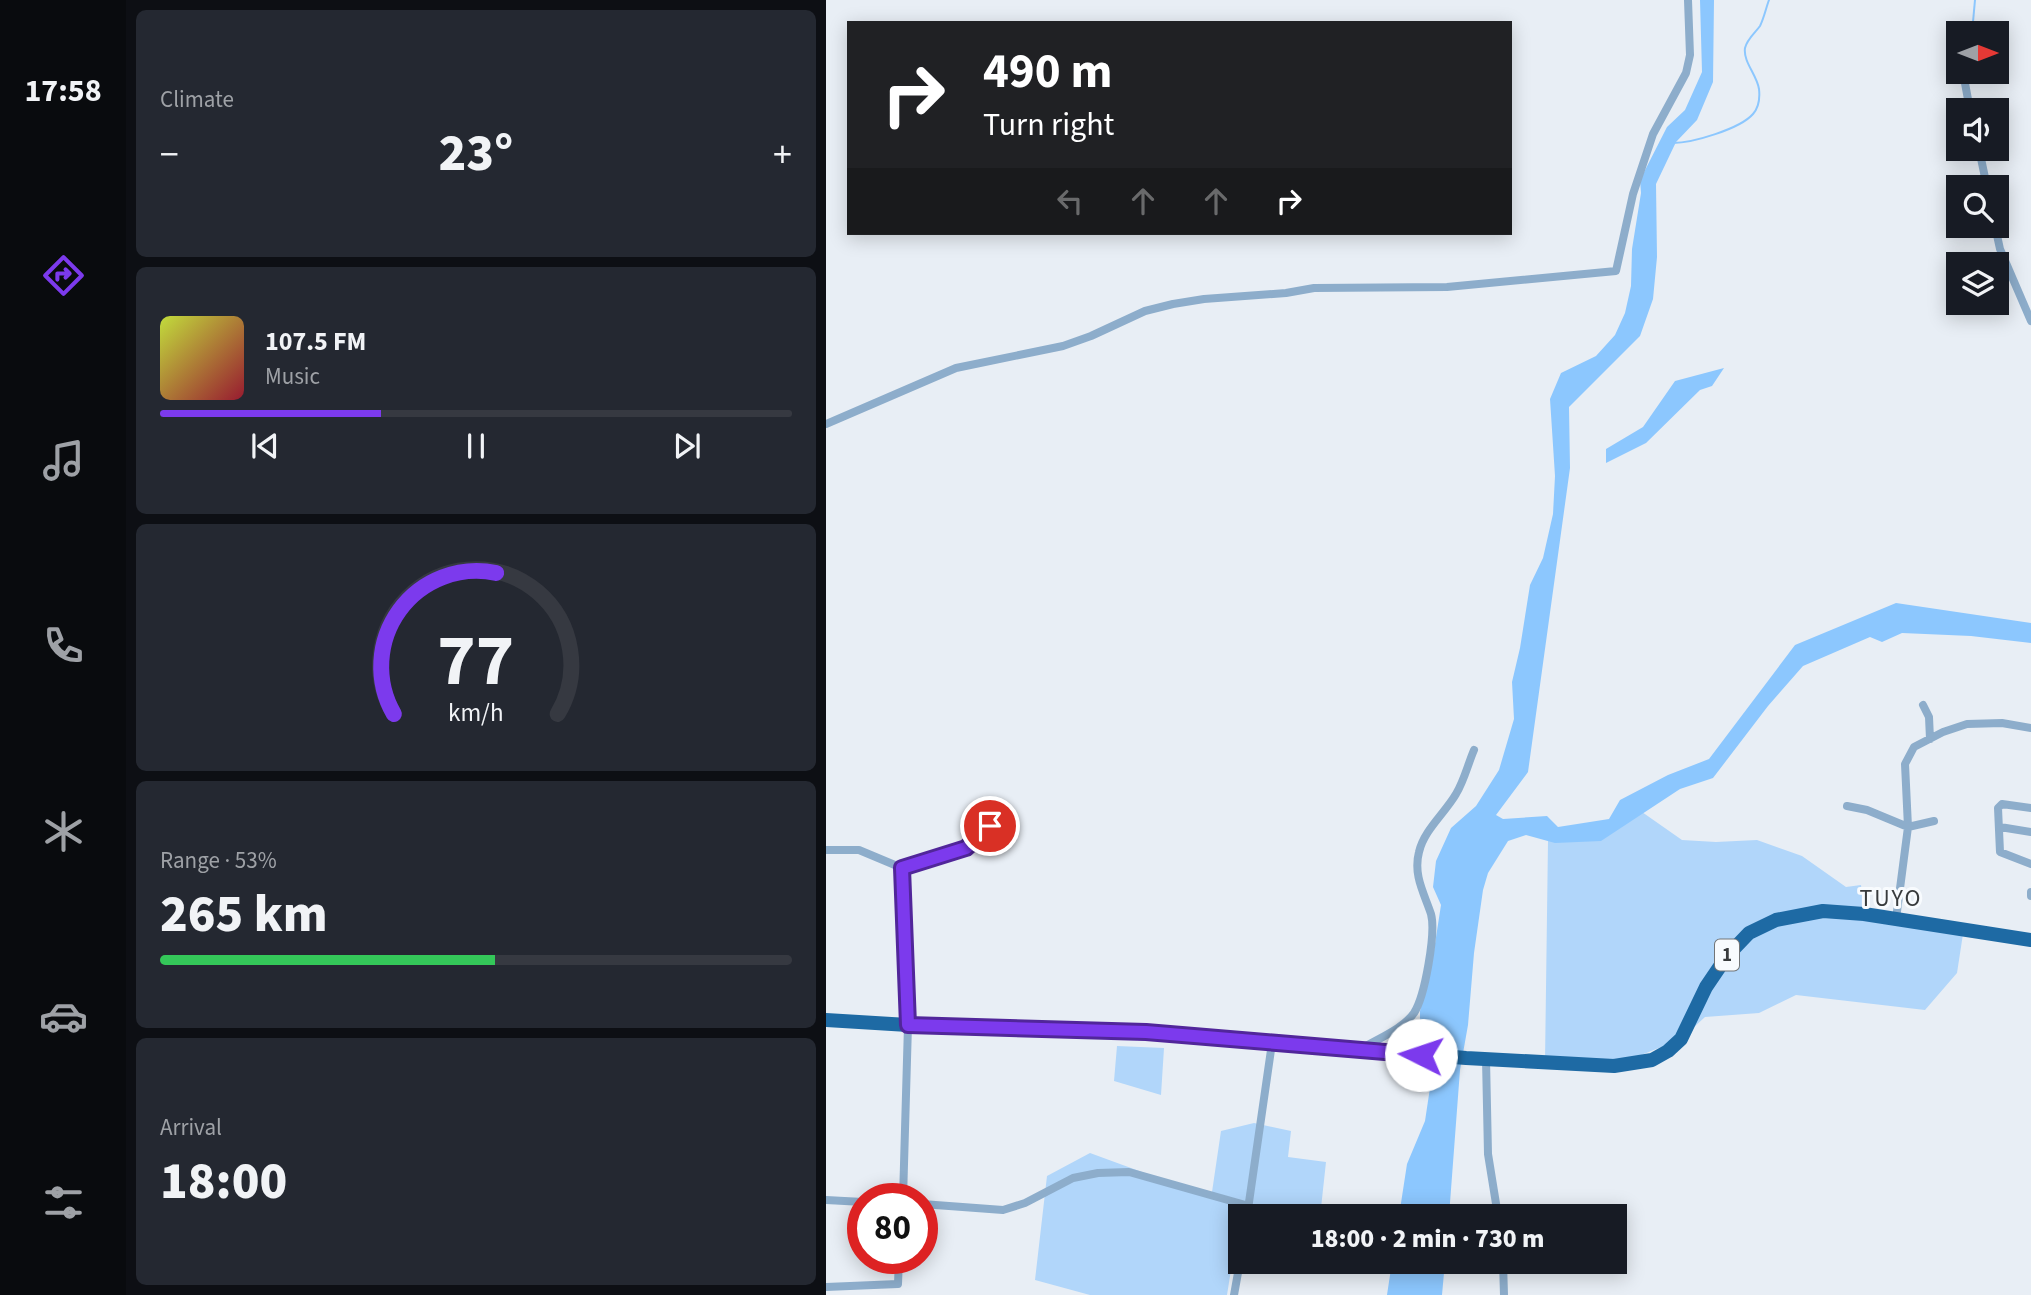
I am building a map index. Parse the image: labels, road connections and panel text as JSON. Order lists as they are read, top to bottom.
{
  "streets": {
    "highway": ["1"]
  },
  "districts": ["TUYO"],
  "north": "right",
  "page": {
    "tabs": "17:58",
    "tile": [
      "Climate",
      ["Range · 53%", "265 km"],
      ["Arrival", "18:00"]
    ],
    "turn": ["490 m", "Turn right"],
    "heat": ["−", "23°", "+"],
    "song": ["107.5 FM", "Music"],
    "limit": "80",
    "trip": "18:00 · 2 min · 730 m",
    "gauge": ["77", "km/h"]
  }
}
